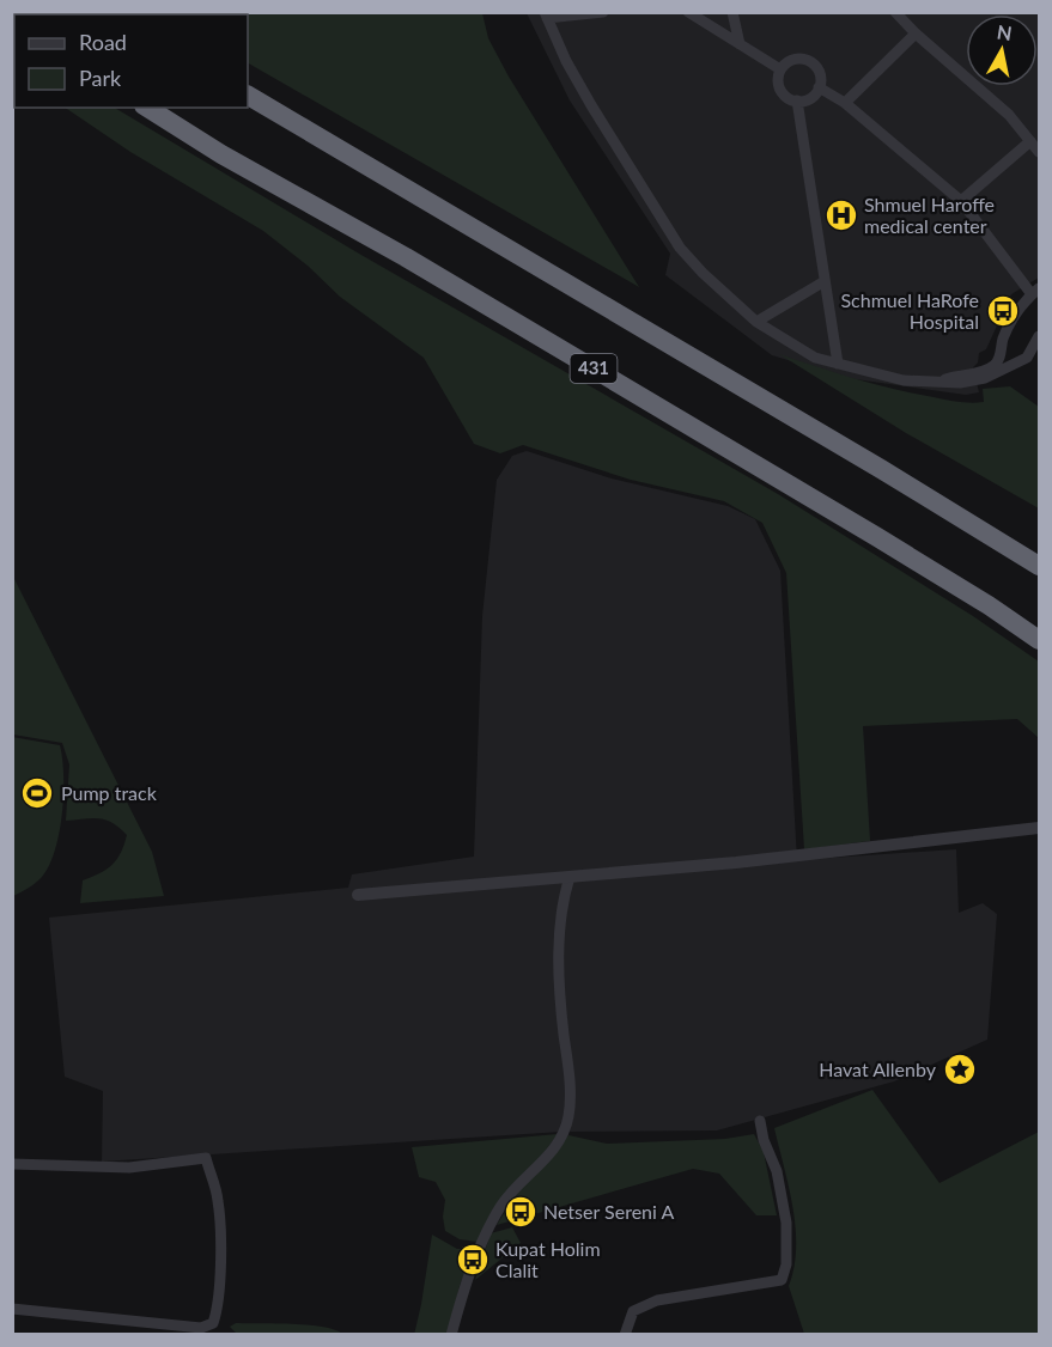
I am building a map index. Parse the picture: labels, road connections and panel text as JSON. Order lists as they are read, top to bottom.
{
  "streets": {
    "highway": ["431"]
  },
  "places": {
    "hospital": ["Shmuel Haroffe medical center"],
    "bus stop": ["Schmuel HaRofe Hospital", "Netser Sereni A", "Kupat Holim Clalit"],
    "sports": ["Pump track"],
    "place": ["Havat Allenby"]
  },
  "legend": ["Road", "Park"],
  "north": "top"
}
